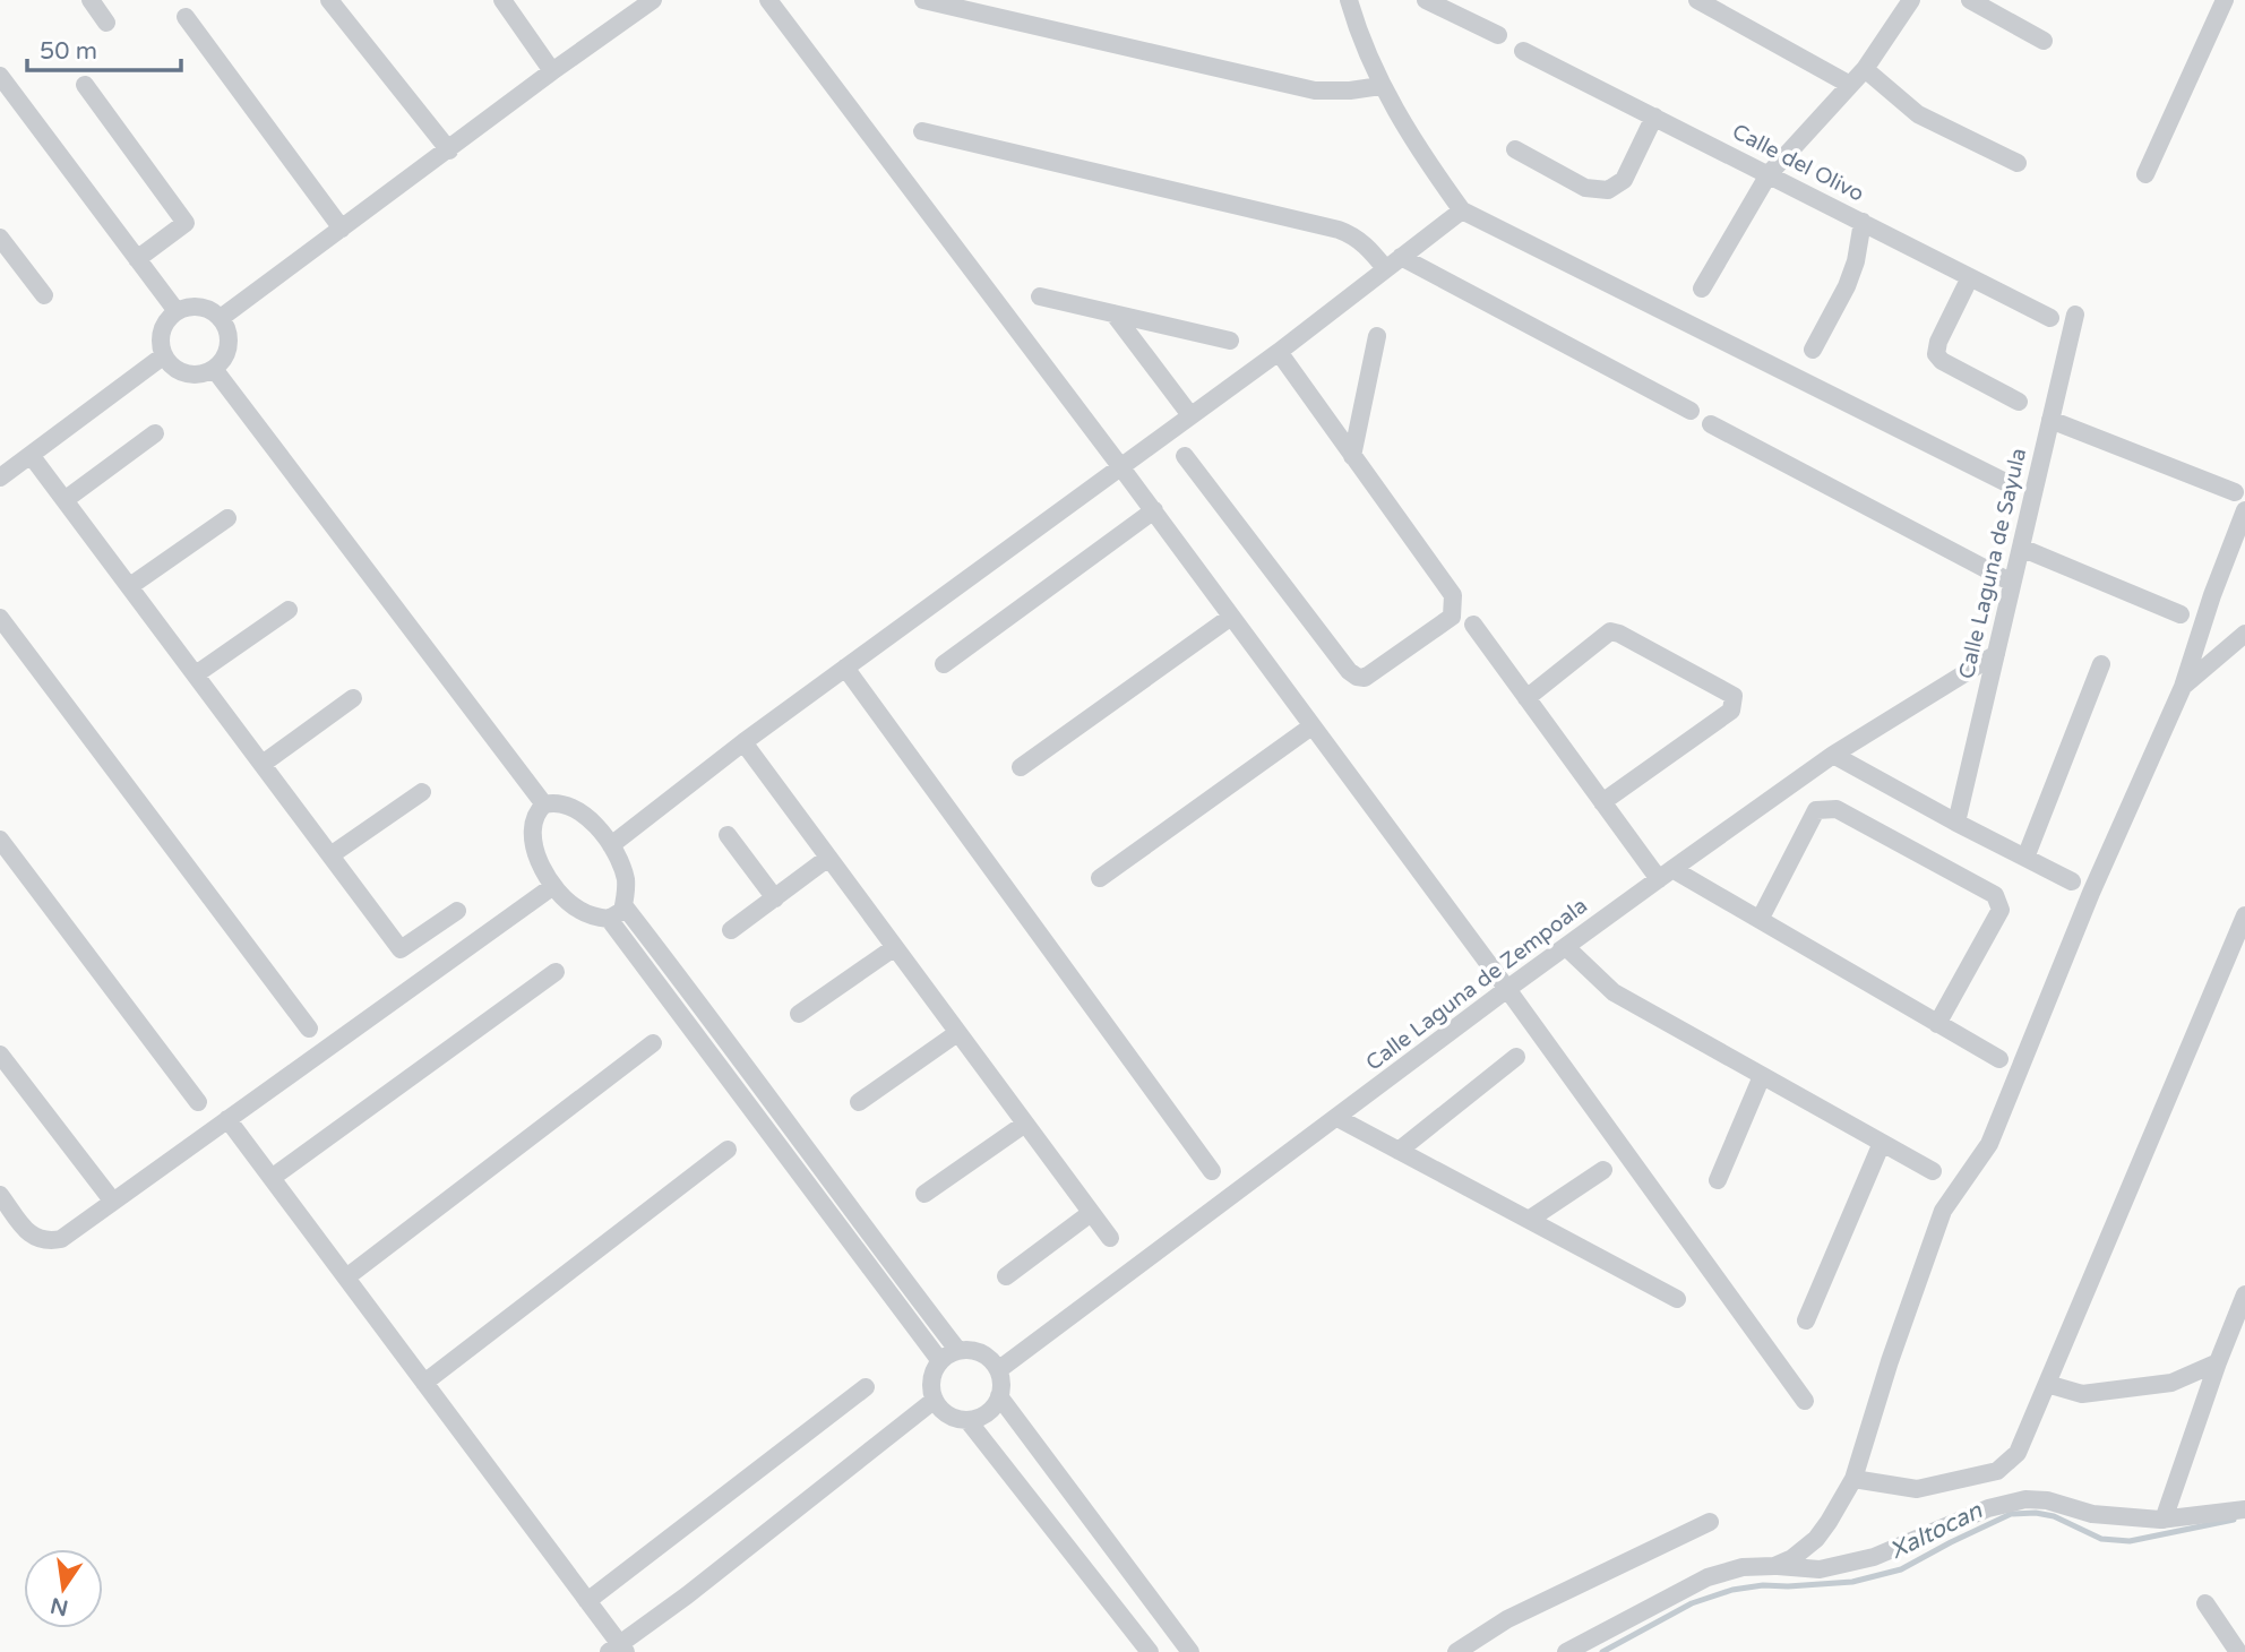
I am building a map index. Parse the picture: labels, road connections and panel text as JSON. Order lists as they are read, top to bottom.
{
  "streets": {
    "street": ["Calle del Olivo", "Calle Laguna de Sayula", "Calle Laguna de Zempoala"]
  },
  "crossings": [
    ["Calle Laguna de Sayula", "Calle Laguna de Zempoala"]
  ],
  "water": ["Xaltocan"],
  "scale_bar": "50 m",
  "north": "bottom"
}
